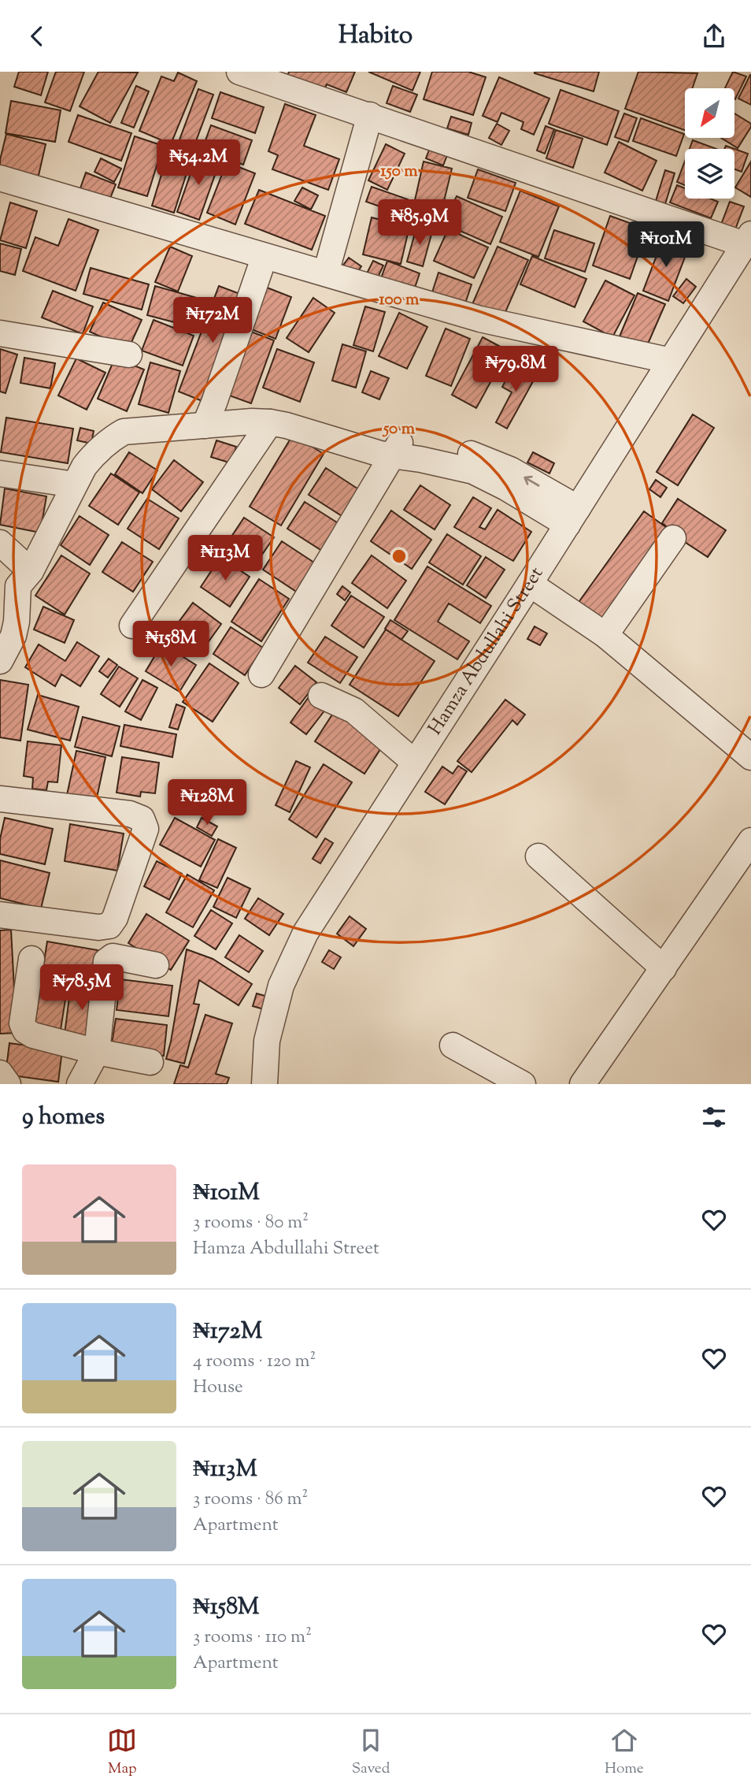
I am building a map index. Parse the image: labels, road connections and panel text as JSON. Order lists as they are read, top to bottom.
{
  "streets": {
    "street": ["Hamza Abdullahi Street"]
  },
  "north": "bottom left",
  "page": {
    "header": "Habito",
    "price": [
      "₦54.2M",
      "₦85.9M",
      "₦101M",
      "₦172M",
      "₦79.8M",
      "₦113M",
      "₦158M",
      "₦128M",
      "₦78.5M"
    ],
    "heading": "9 homes",
    "list": [
      {
        "name": "₦101M",
        "note": "3 rooms · 80 m² · Hamza Abdullahi Street"
      },
      {
        "name": "₦172M",
        "note": "4 rooms · 120 m² · House"
      },
      {
        "name": "₦113M",
        "note": "3 rooms · 86 m² · Apartment"
      },
      {
        "name": "₦158M",
        "note": "3 rooms · 110 m² · Apartment"
      }
    ],
    "tabs": ["Map", "Saved", "Home"]
  },
  "rings": ["150 m", "100 m", "50 m"]
}
